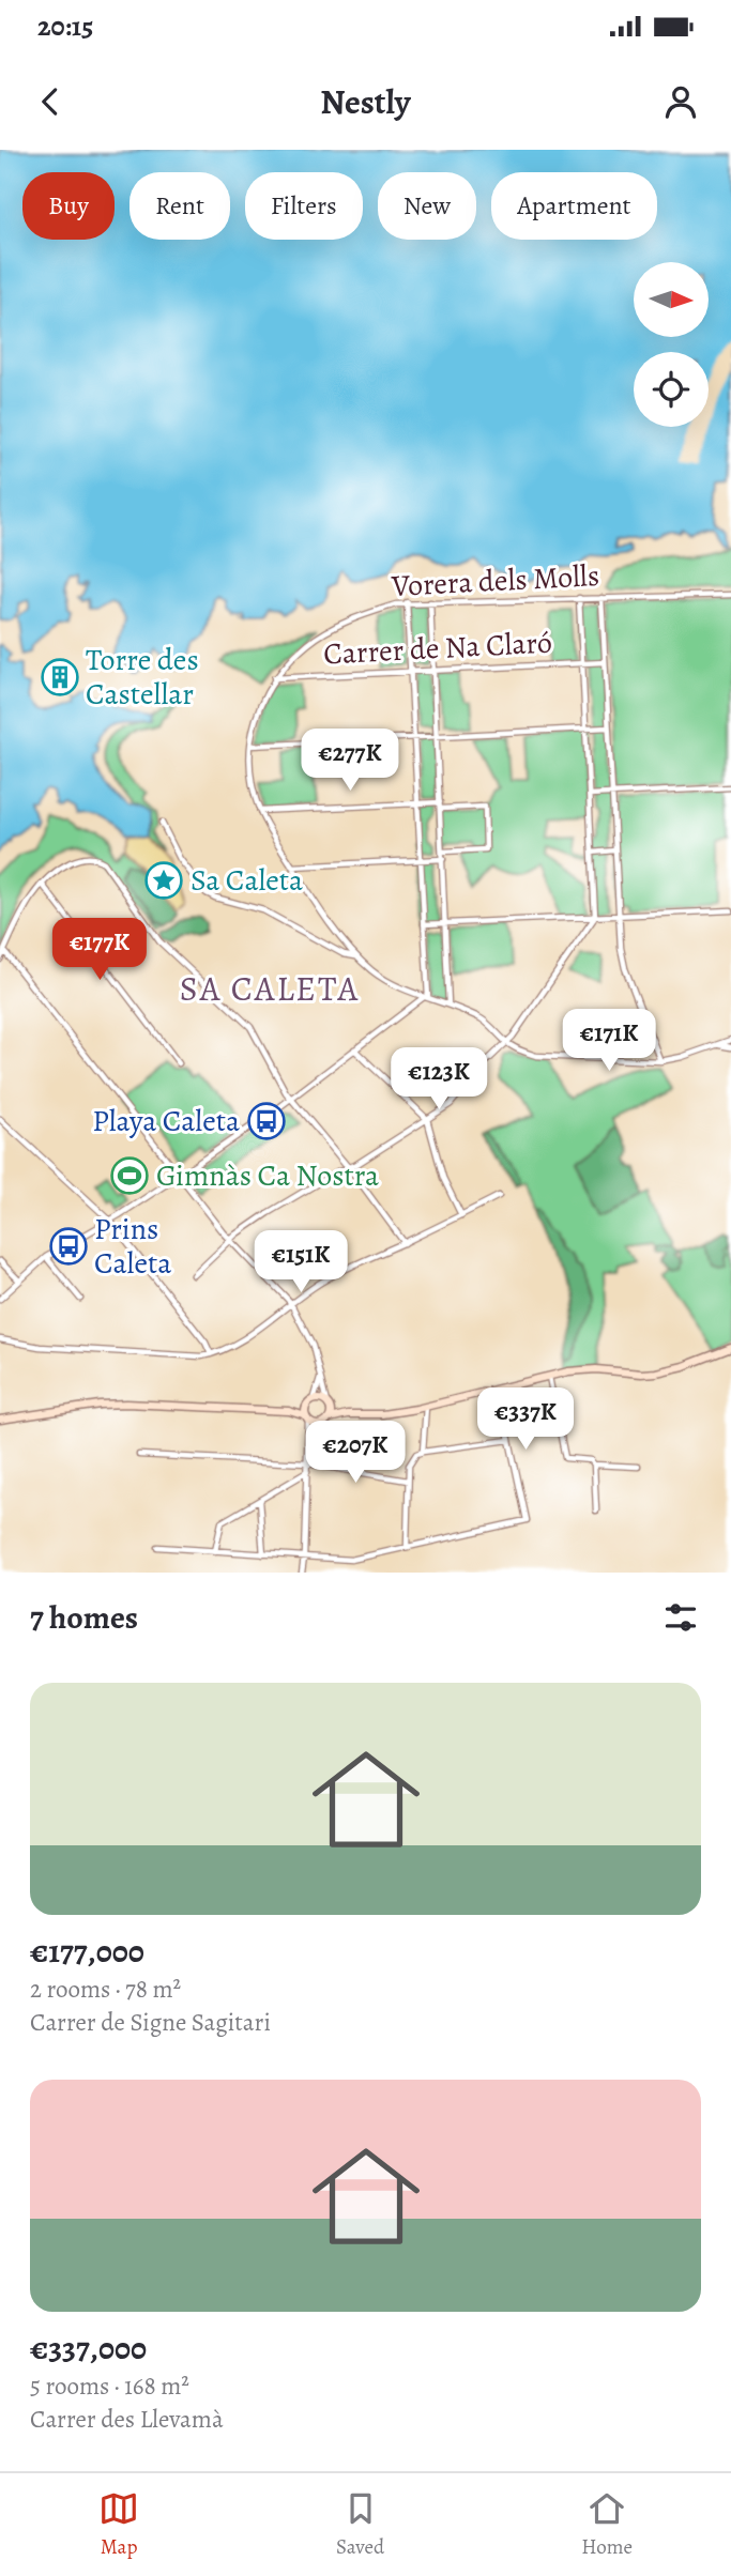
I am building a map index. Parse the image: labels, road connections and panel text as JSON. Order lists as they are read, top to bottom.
{
  "streets": {
    "street": ["Vorera dels Molls", "Carrer de Na Claró"]
  },
  "crossings": [
    ["Vorera dels Molls", "Carrer de Na Claró"]
  ],
  "districts": ["SA CALETA"],
  "places": {
    "building": ["Torre des Castellar"],
    "place": ["Sa Caleta"],
    "bus stop": ["Playa Caleta", "Prins Caleta"],
    "sports": ["Gimnàs Ca Nostra"]
  },
  "north": "right",
  "page": {
    "status": "20:15",
    "header": "Nestly",
    "chip": [
      "Buy",
      "Rent",
      "Filters",
      "New",
      "Apartment"
    ],
    "price": [
      "€277K",
      "€177K",
      "€171K",
      "€123K",
      "€151K",
      "€337K",
      "€207K"
    ],
    "heading": "7 homes",
    "list": [
      {
        "name": "€177,000",
        "note": "2 rooms · 78 m² · Carrer de Signe Sagitari"
      },
      {
        "name": "€337,000",
        "note": "5 rooms · 168 m² · Carrer des Llevamà"
      }
    ],
    "tabs": ["Map", "Saved", "Home"]
  }
}
